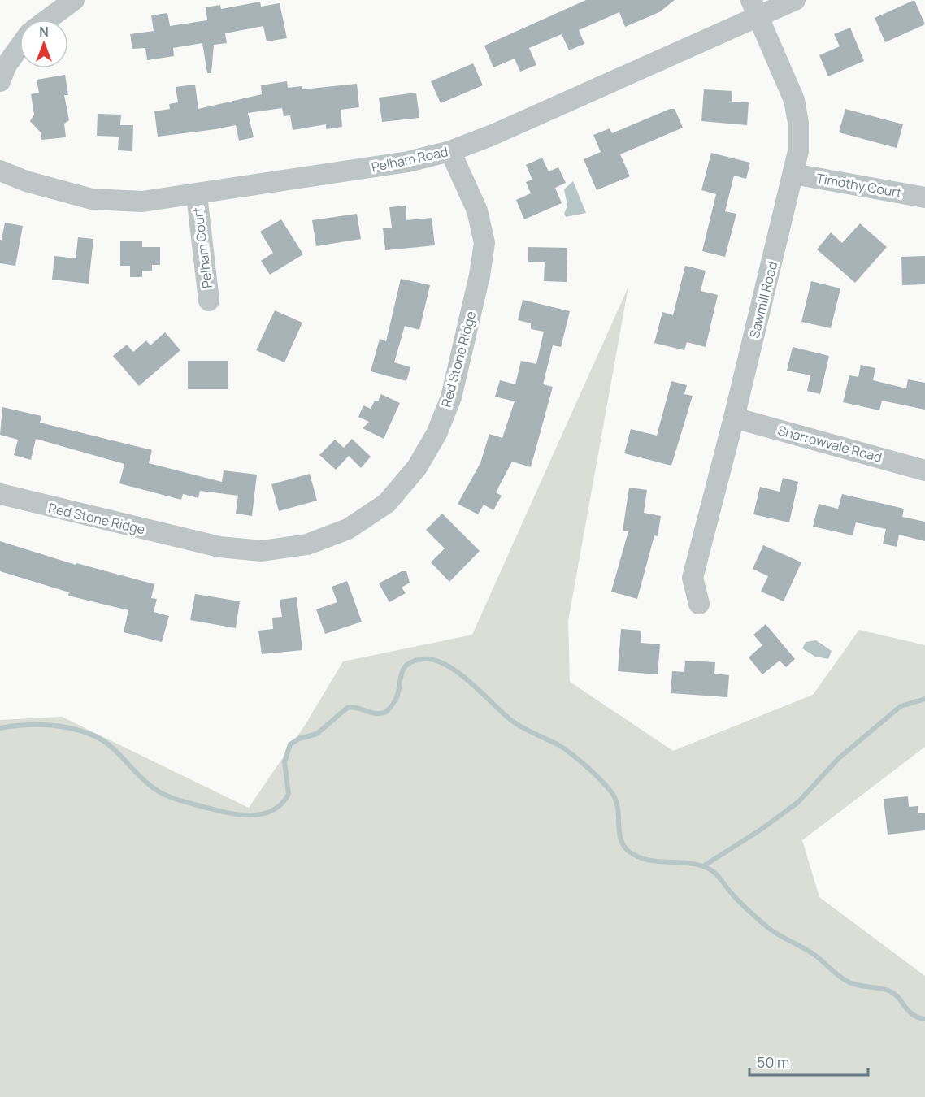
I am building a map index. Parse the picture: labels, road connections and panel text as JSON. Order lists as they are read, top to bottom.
{
  "streets": {
    "street": [
      "Pelham Road",
      "Timothy Court",
      "Pelham Court",
      "Sawmill Road",
      "Red Stone Ridge",
      "Sharrowvale Road"
    ]
  },
  "crossings": [
    ["Pelham Road", "Pelham Court"],
    ["Pelham Road", "Sawmill Road"],
    ["Pelham Road", "Red Stone Ridge"],
    ["Timothy Court", "Sawmill Road"],
    ["Sawmill Road", "Sharrowvale Road"]
  ],
  "scale_bar": "50 m",
  "north": "top"
}
